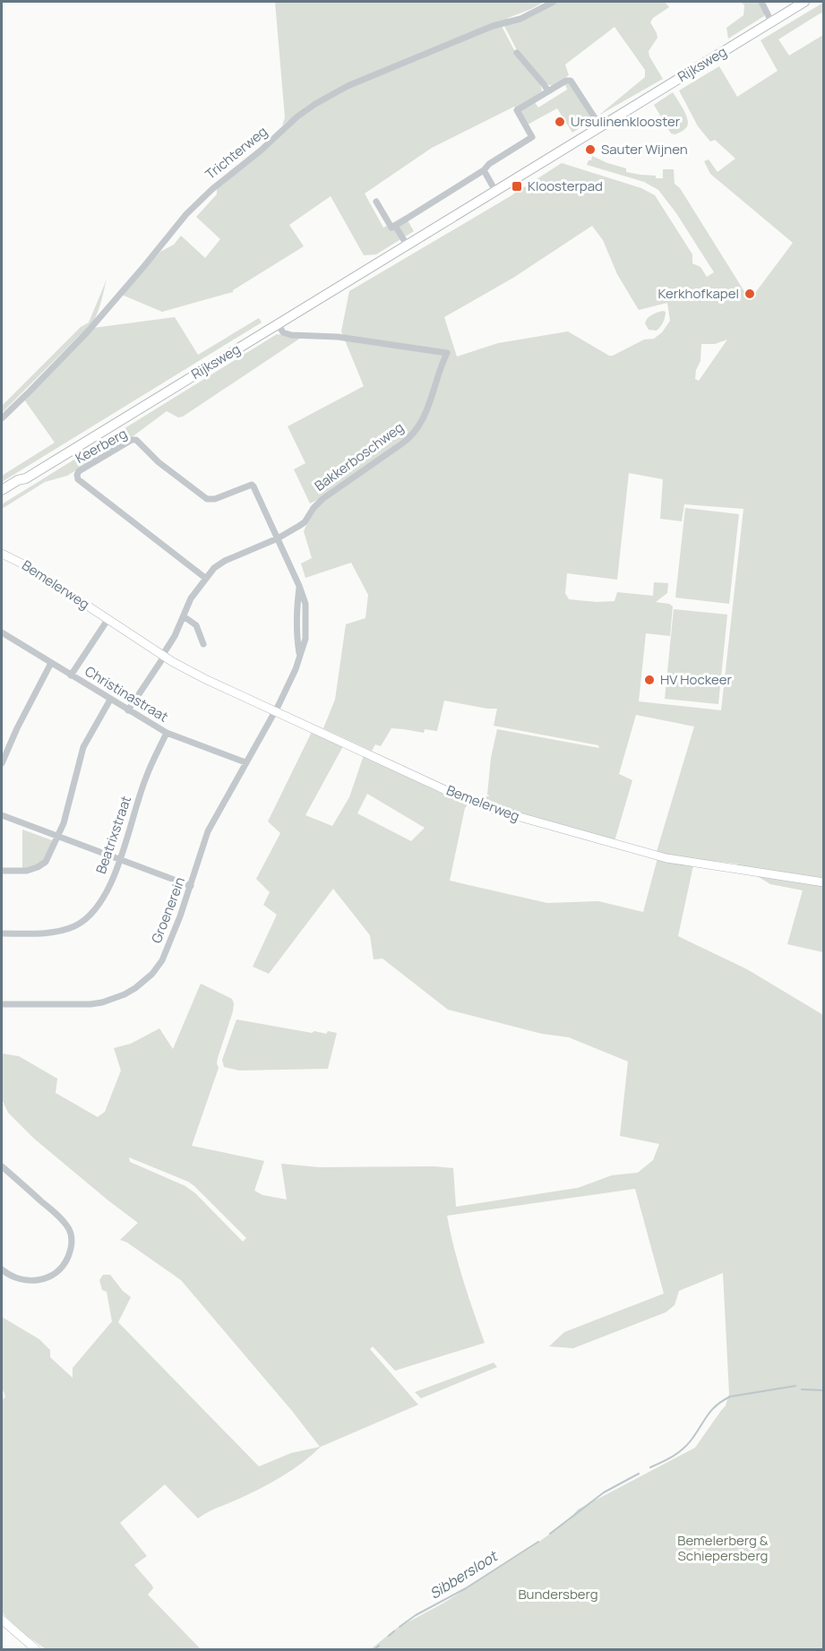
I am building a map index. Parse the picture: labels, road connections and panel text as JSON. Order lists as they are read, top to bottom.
{
  "streets": {
    "main road": ["Rijksweg"],
    "street": [
      "Trichterweg",
      "Keerberg",
      "Bakkerboschweg",
      "Bemelerweg",
      "Christinastraat",
      "Beatrixstraat",
      "Groenerein"
    ]
  },
  "crossings": [
    ["Rijksweg", "Bakkerboschweg"],
    ["Keerberg", "Bakkerboschweg"],
    ["Keerberg", "Groenerein"],
    ["Bakkerboschweg", "Bemelerweg"],
    ["Bakkerboschweg", "Groenerein"],
    ["Bemelerweg", "Groenerein"],
    ["Christinastraat", "Beatrixstraat"],
    ["Christinastraat", "Groenerein"]
  ],
  "water": ["Sibbersloot"],
  "parks": ["Bemelerberg & Schiepersberg", "Bundersberg"],
  "places": {
    "other": [
      "Ursulinenklooster",
      "Sauter Wijnen",
      "Kerkhofkapel",
      "HV Hockeer"
    ],
    "transit": ["Kloosterpad"]
  }
}
